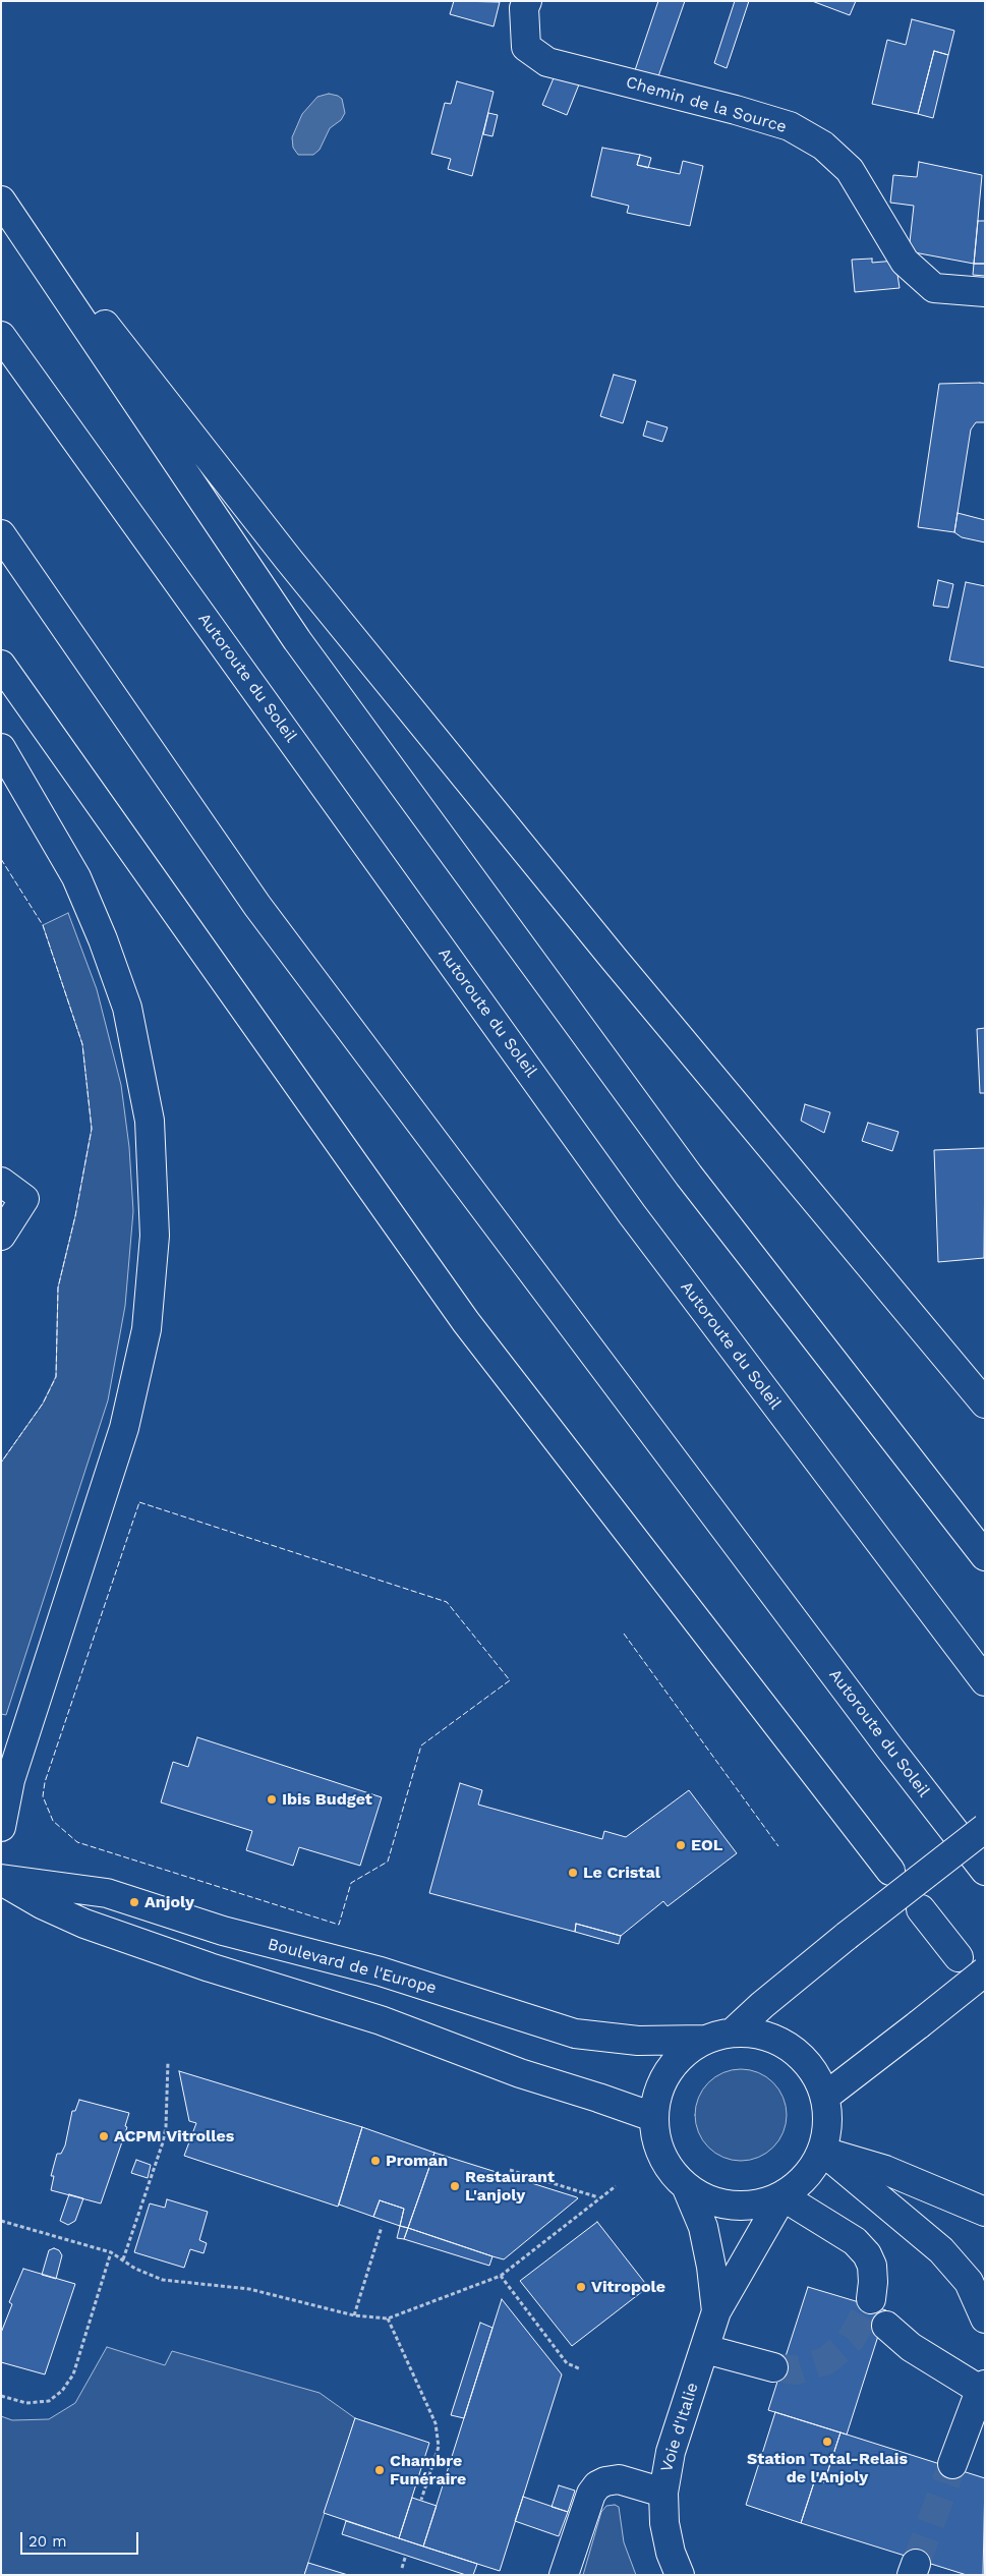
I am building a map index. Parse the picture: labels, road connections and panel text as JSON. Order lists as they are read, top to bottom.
{
  "streets": {
    "main road": [
      "Chemin de la Source",
      "Autoroute du Soleil",
      "Boulevard de l'Europe",
      "Voie d'Italie"
    ]
  },
  "crossings": [
    ["Boulevard de l'Europe", "Voie d'Italie"]
  ],
  "places": [
    "Ibis Budget",
    "EOL",
    "Le Cristal",
    "Anjoly",
    "ACPM Vitrolles",
    "Proman",
    "Restaurant L'anjoly",
    "Vitropole",
    "Station Total-Relais de l'Anjoly",
    "Chambre Funéraire"
  ],
  "scale_bar": "20 m"
}
